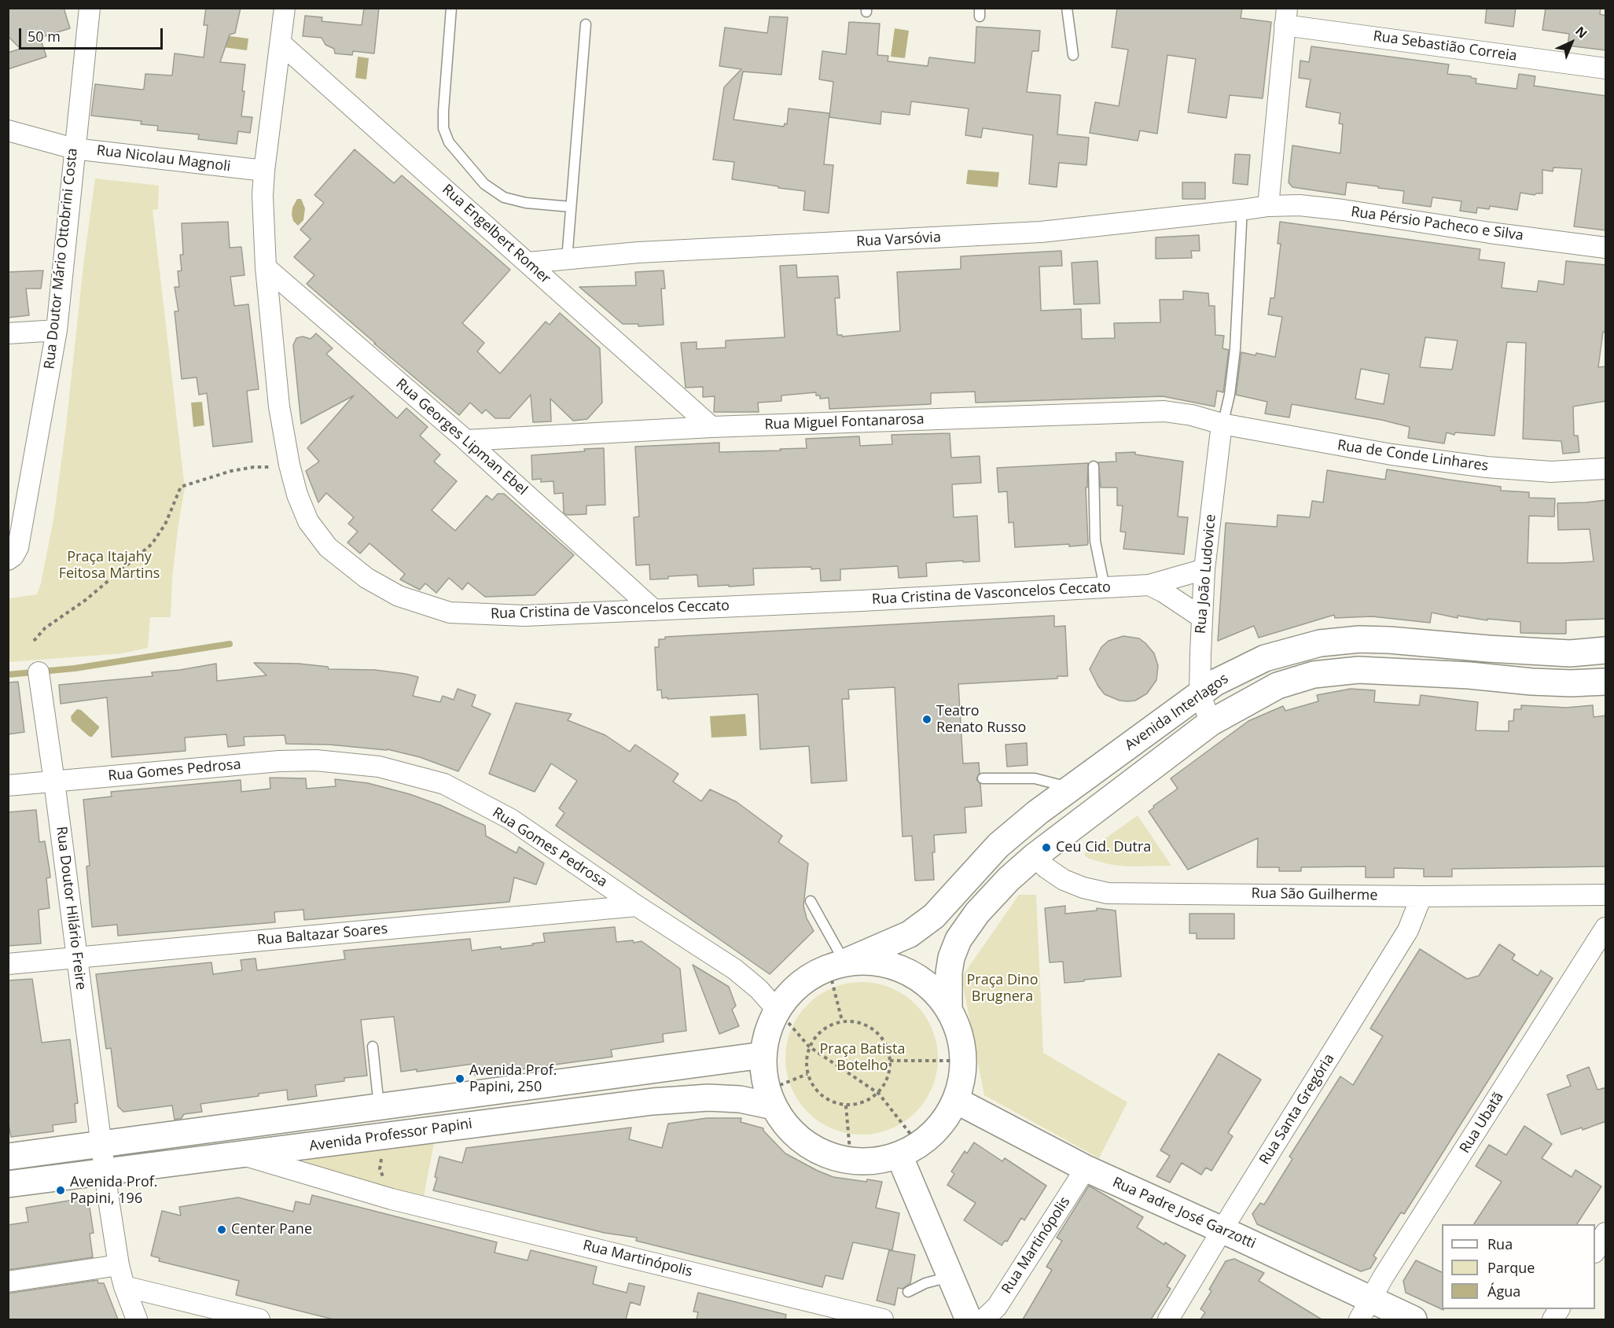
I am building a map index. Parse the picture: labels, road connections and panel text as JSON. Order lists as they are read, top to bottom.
{
  "streets": {
    "main road": ["Avenida Interlagos", "Avenida Professor Papini", "Rua Padre José Garzotti"],
    "street": [
      "Rua Sebastião Correia",
      "Rua Nicolau Magnoli",
      "Rua Pérsio Pacheco e Silva",
      "Rua Engelbert Romer",
      "Rua Varsóvia",
      "Rua Doutor Mário Ottobrini Costa",
      "Rua Miguel Fontanarosa",
      "Rua Georges Lipman Ebel",
      "Rua de Conde Linhares",
      "Rua João Ludovice",
      "Rua Cristina de Vasconcelos Ceccato",
      "Rua Gomes Pedrosa",
      "Rua São Guilherme",
      "Rua Doutor Hilário Freire",
      "Rua Baltazar Soares",
      "Rua Santa Gregória",
      "Rua Ubatã",
      "Rua Martinópolis"
    ]
  },
  "crossings": [
    ["Rua Nicolau Magnoli", "Rua Doutor Mário Ottobrini Costa"],
    ["Rua Nicolau Magnoli", "Rua Cristina de Vasconcelos Ceccato"],
    ["Rua Pérsio Pacheco e Silva", "Rua Varsóvia"],
    ["Rua Engelbert Romer", "Rua Varsóvia"],
    ["Rua Engelbert Romer", "Rua Miguel Fontanarosa"],
    ["Rua Engelbert Romer", "Rua Cristina de Vasconcelos Ceccato"],
    ["Rua Miguel Fontanarosa", "Rua Georges Lipman Ebel"],
    ["Rua Miguel Fontanarosa", "Rua de Conde Linhares"],
    ["Rua Miguel Fontanarosa", "Rua João Ludovice"],
    ["Rua Georges Lipman Ebel", "Rua Cristina de Vasconcelos Ceccato"],
    ["Rua de Conde Linhares", "Rua João Ludovice"],
    ["Rua João Ludovice", "Rua Cristina de Vasconcelos Ceccato"],
    ["Rua João Ludovice", "Avenida Interlagos"],
    ["Avenida Interlagos", "Rua São Guilherme"],
    ["Rua Gomes Pedrosa", "Rua Doutor Hilário Freire"],
    ["Rua Gomes Pedrosa", "Rua Baltazar Soares"],
    ["Rua São Guilherme", "Rua Santa Gregória"],
    ["Rua Doutor Hilário Freire", "Rua Baltazar Soares"],
    ["Rua Doutor Hilário Freire", "Avenida Professor Papini"],
    ["Rua Santa Gregória", "Rua Padre José Garzotti"],
    ["Rua Ubatã", "Rua Padre José Garzotti"],
    ["Avenida Professor Papini", "Rua Martinópolis"],
    ["Rua Padre José Garzotti", "Rua Martinópolis"]
  ],
  "parks": ["Praça Itajahy Feitosa Martins", "Praça Dino Brugnera", "Praça Batista Botelho"],
  "places": [
    "Teatro Renato Russo",
    "Ceu Cid. Dutra",
    "Avenida Prof. Papini, 250",
    "Avenida Prof. Papini, 196",
    "Center Pane"
  ],
  "legend": ["Rua", "Parque", "Água"],
  "scale_bar": "50 m",
  "north": "top right"
}
